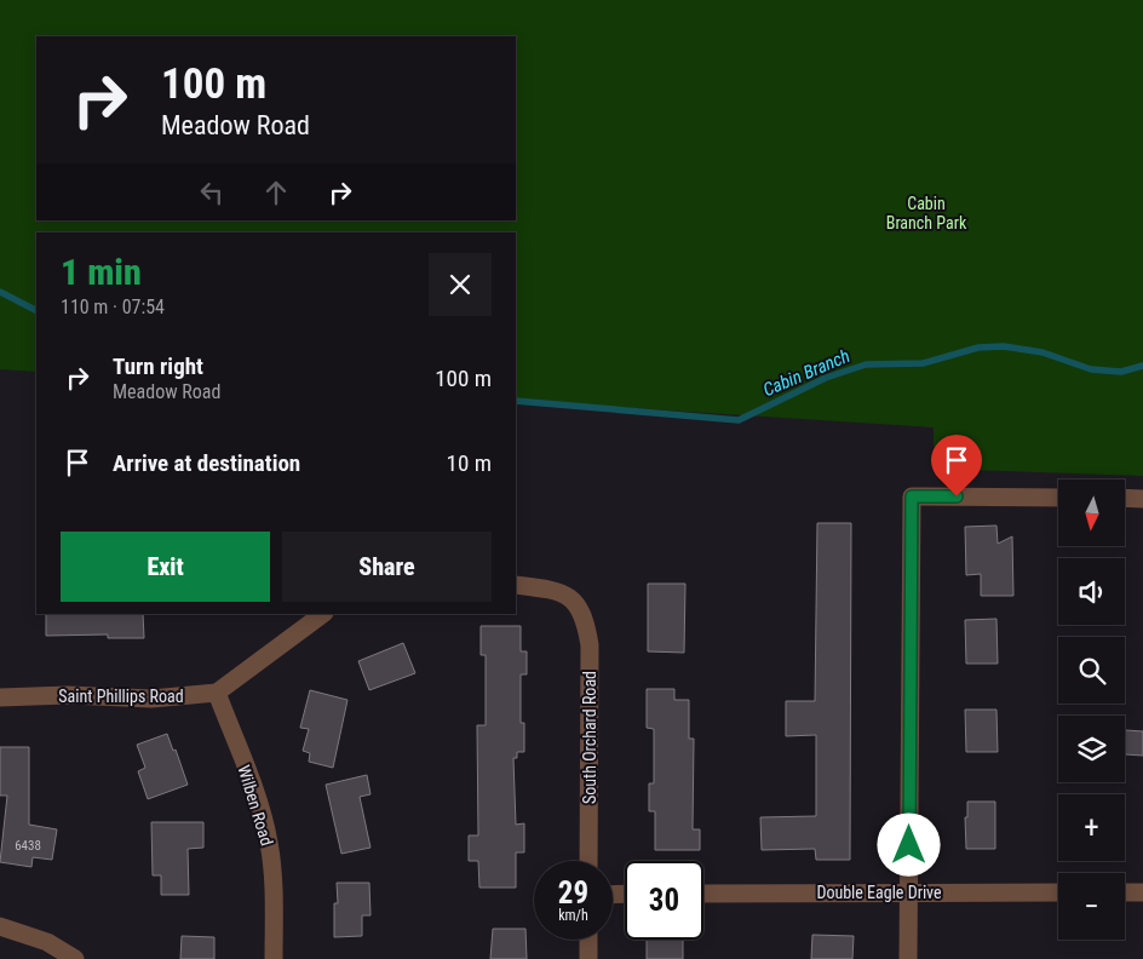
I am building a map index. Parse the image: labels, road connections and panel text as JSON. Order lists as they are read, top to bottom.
{
  "streets": {
    "street": [
      "Saint Phillips Road",
      "South Orchard Road",
      "Wilben Road",
      "Double Eagle Drive"
    ]
  },
  "crossings": [
    ["Saint Phillips Road", "Wilben Road"]
  ],
  "water": ["Cabin Branch"],
  "parks": ["Cabin Branch Park"],
  "house_numbers": ["6438"],
  "north": "bottom",
  "page": {
    "turn": ["100 m", "Meadow Road"],
    "heading": ["1 min", "110 m · 07:54"],
    "list": [
      {
        "name": "Turn right",
        "note": "Meadow Road",
        "value": "100 m"
      },
      {
        "name": "Arrive at destination",
        "value": "10 m"
      }
    ],
    "map_buttons": ["+", "−"],
    "buttons": ["Exit", "Share"],
    "speed": "29 km/h",
    "limit": "30"
  }
}
